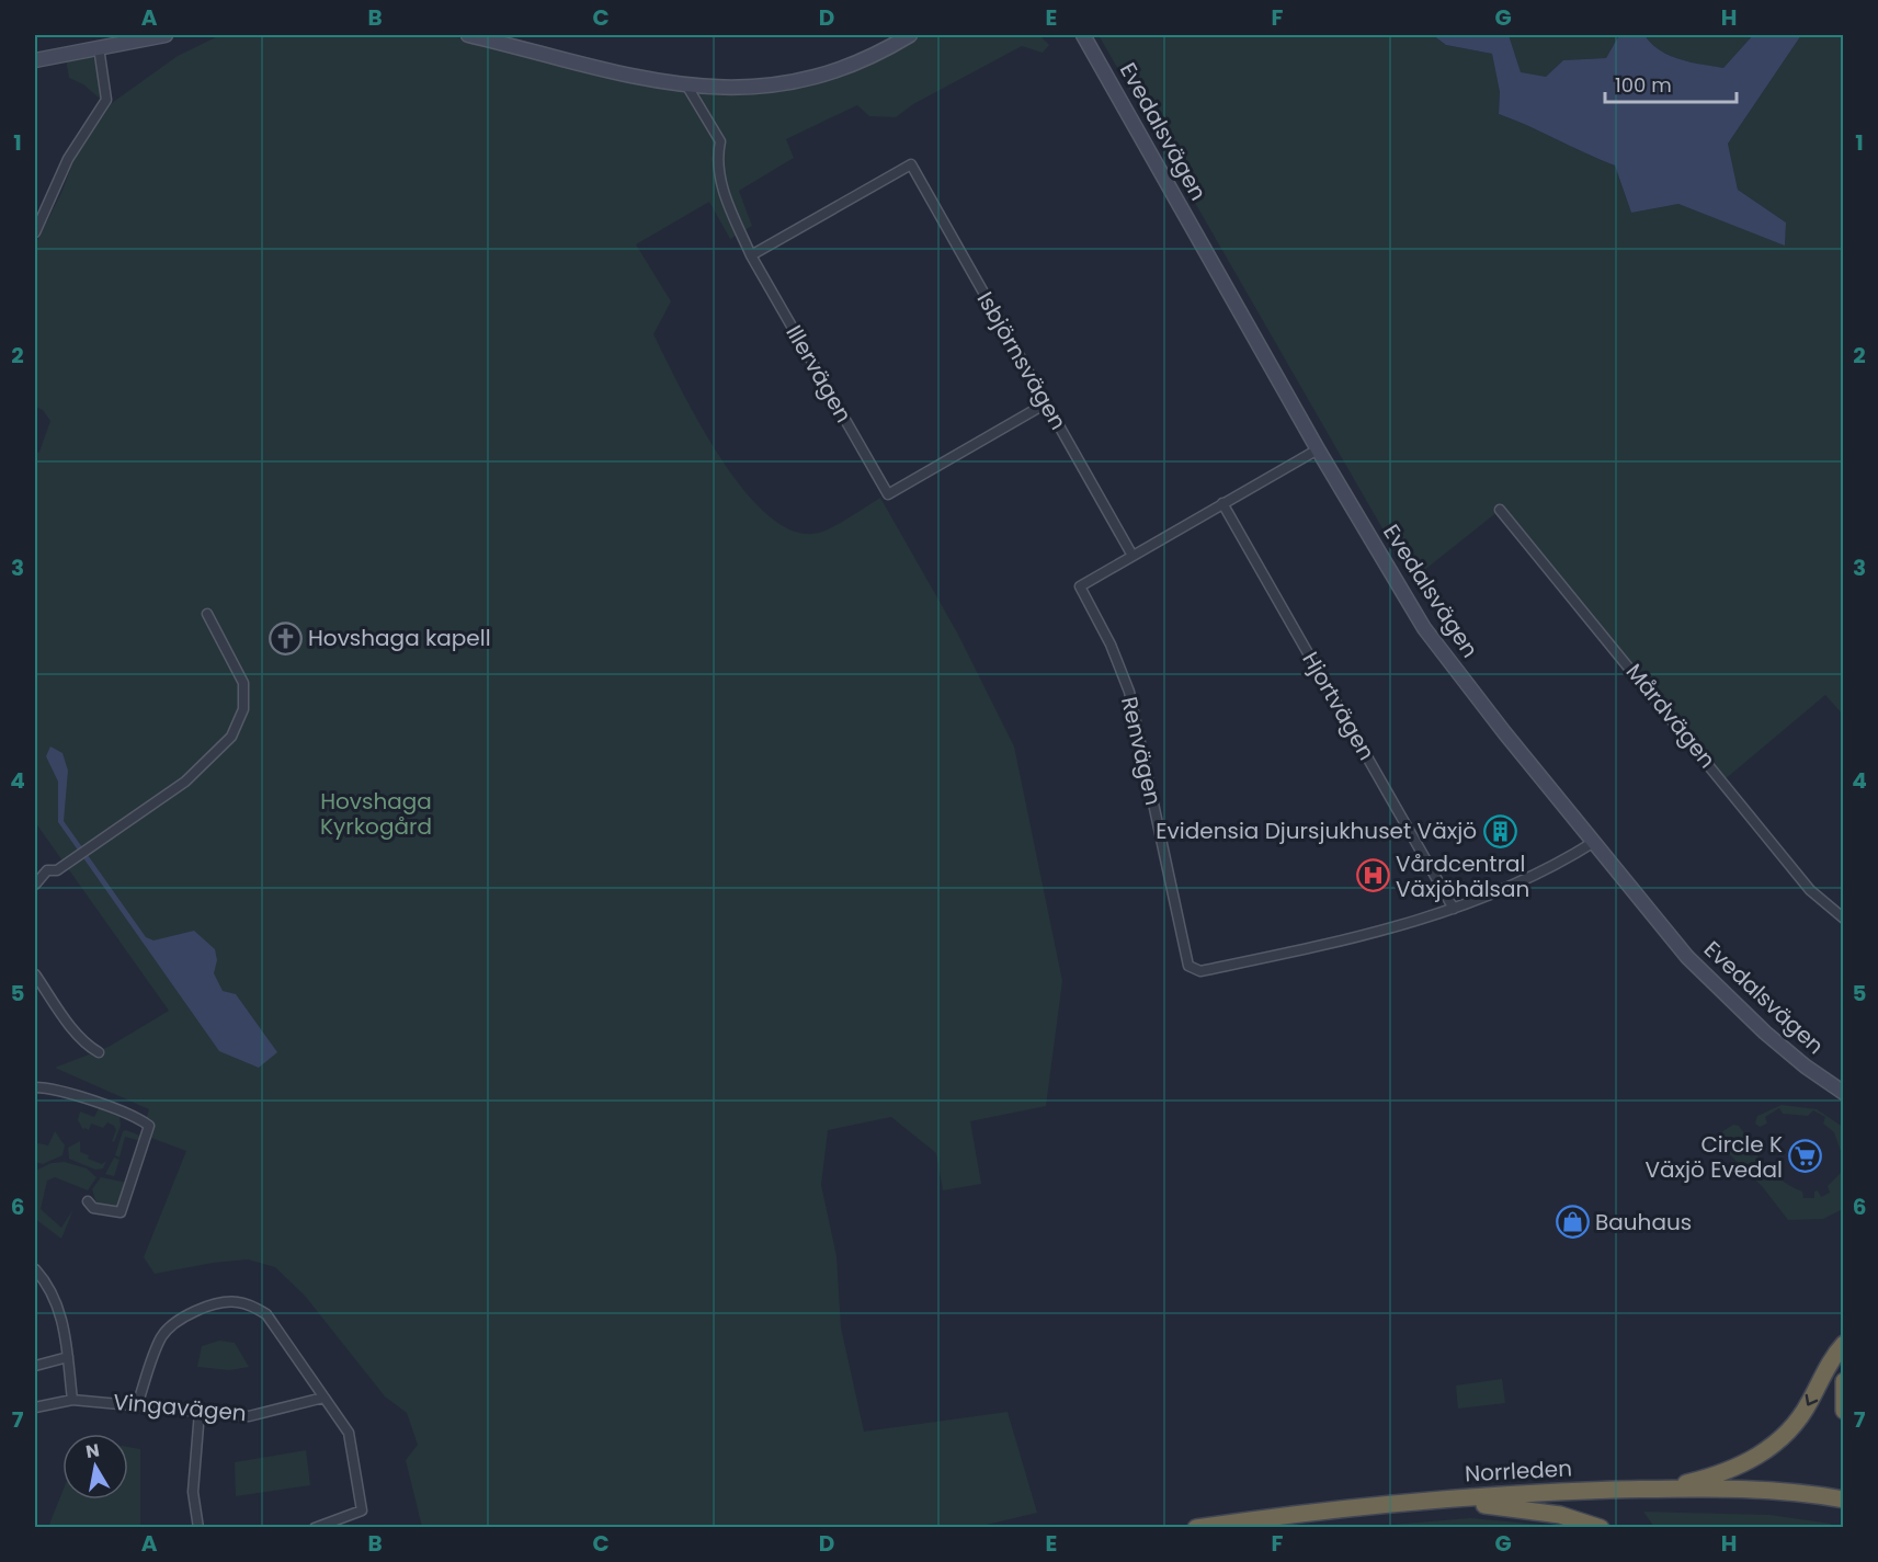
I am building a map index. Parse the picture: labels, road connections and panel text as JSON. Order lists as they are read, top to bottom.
{
  "streets": {
    "highway": ["Norrleden"],
    "street": [
      "Evedalsvägen",
      "Isbjörnsvägen",
      "Illervägen",
      "Hjortvägen",
      "Mårdvägen",
      "Renvägen",
      "Vingavägen"
    ]
  },
  "crossings": [
    ["Evedalsvägen", "Renvägen"],
    ["Isbjörnsvägen", "Illervägen"],
    ["Isbjörnsvägen", "Renvägen"],
    ["Hjortvägen", "Renvägen"]
  ],
  "parks": ["Hovshaga Kyrkogård"],
  "places": {
    "church": ["Hovshaga kapell"],
    "building": ["Evidensia Djursjukhuset Växjö"],
    "hospital": ["Vårdcentral Växjöhälsan"],
    "supermarket": ["Circle K Växjö Evedal"],
    "shop": ["Bauhaus"]
  },
  "scale_bar": "100 m",
  "north": "top",
  "grid": {
    "columns": [
      "A",
      "B",
      "C",
      "D",
      "E",
      "F",
      "G",
      "H"
    ],
    "rows": [
      "1",
      "2",
      "3",
      "4",
      "5",
      "6",
      "7"
    ]
  }
}
